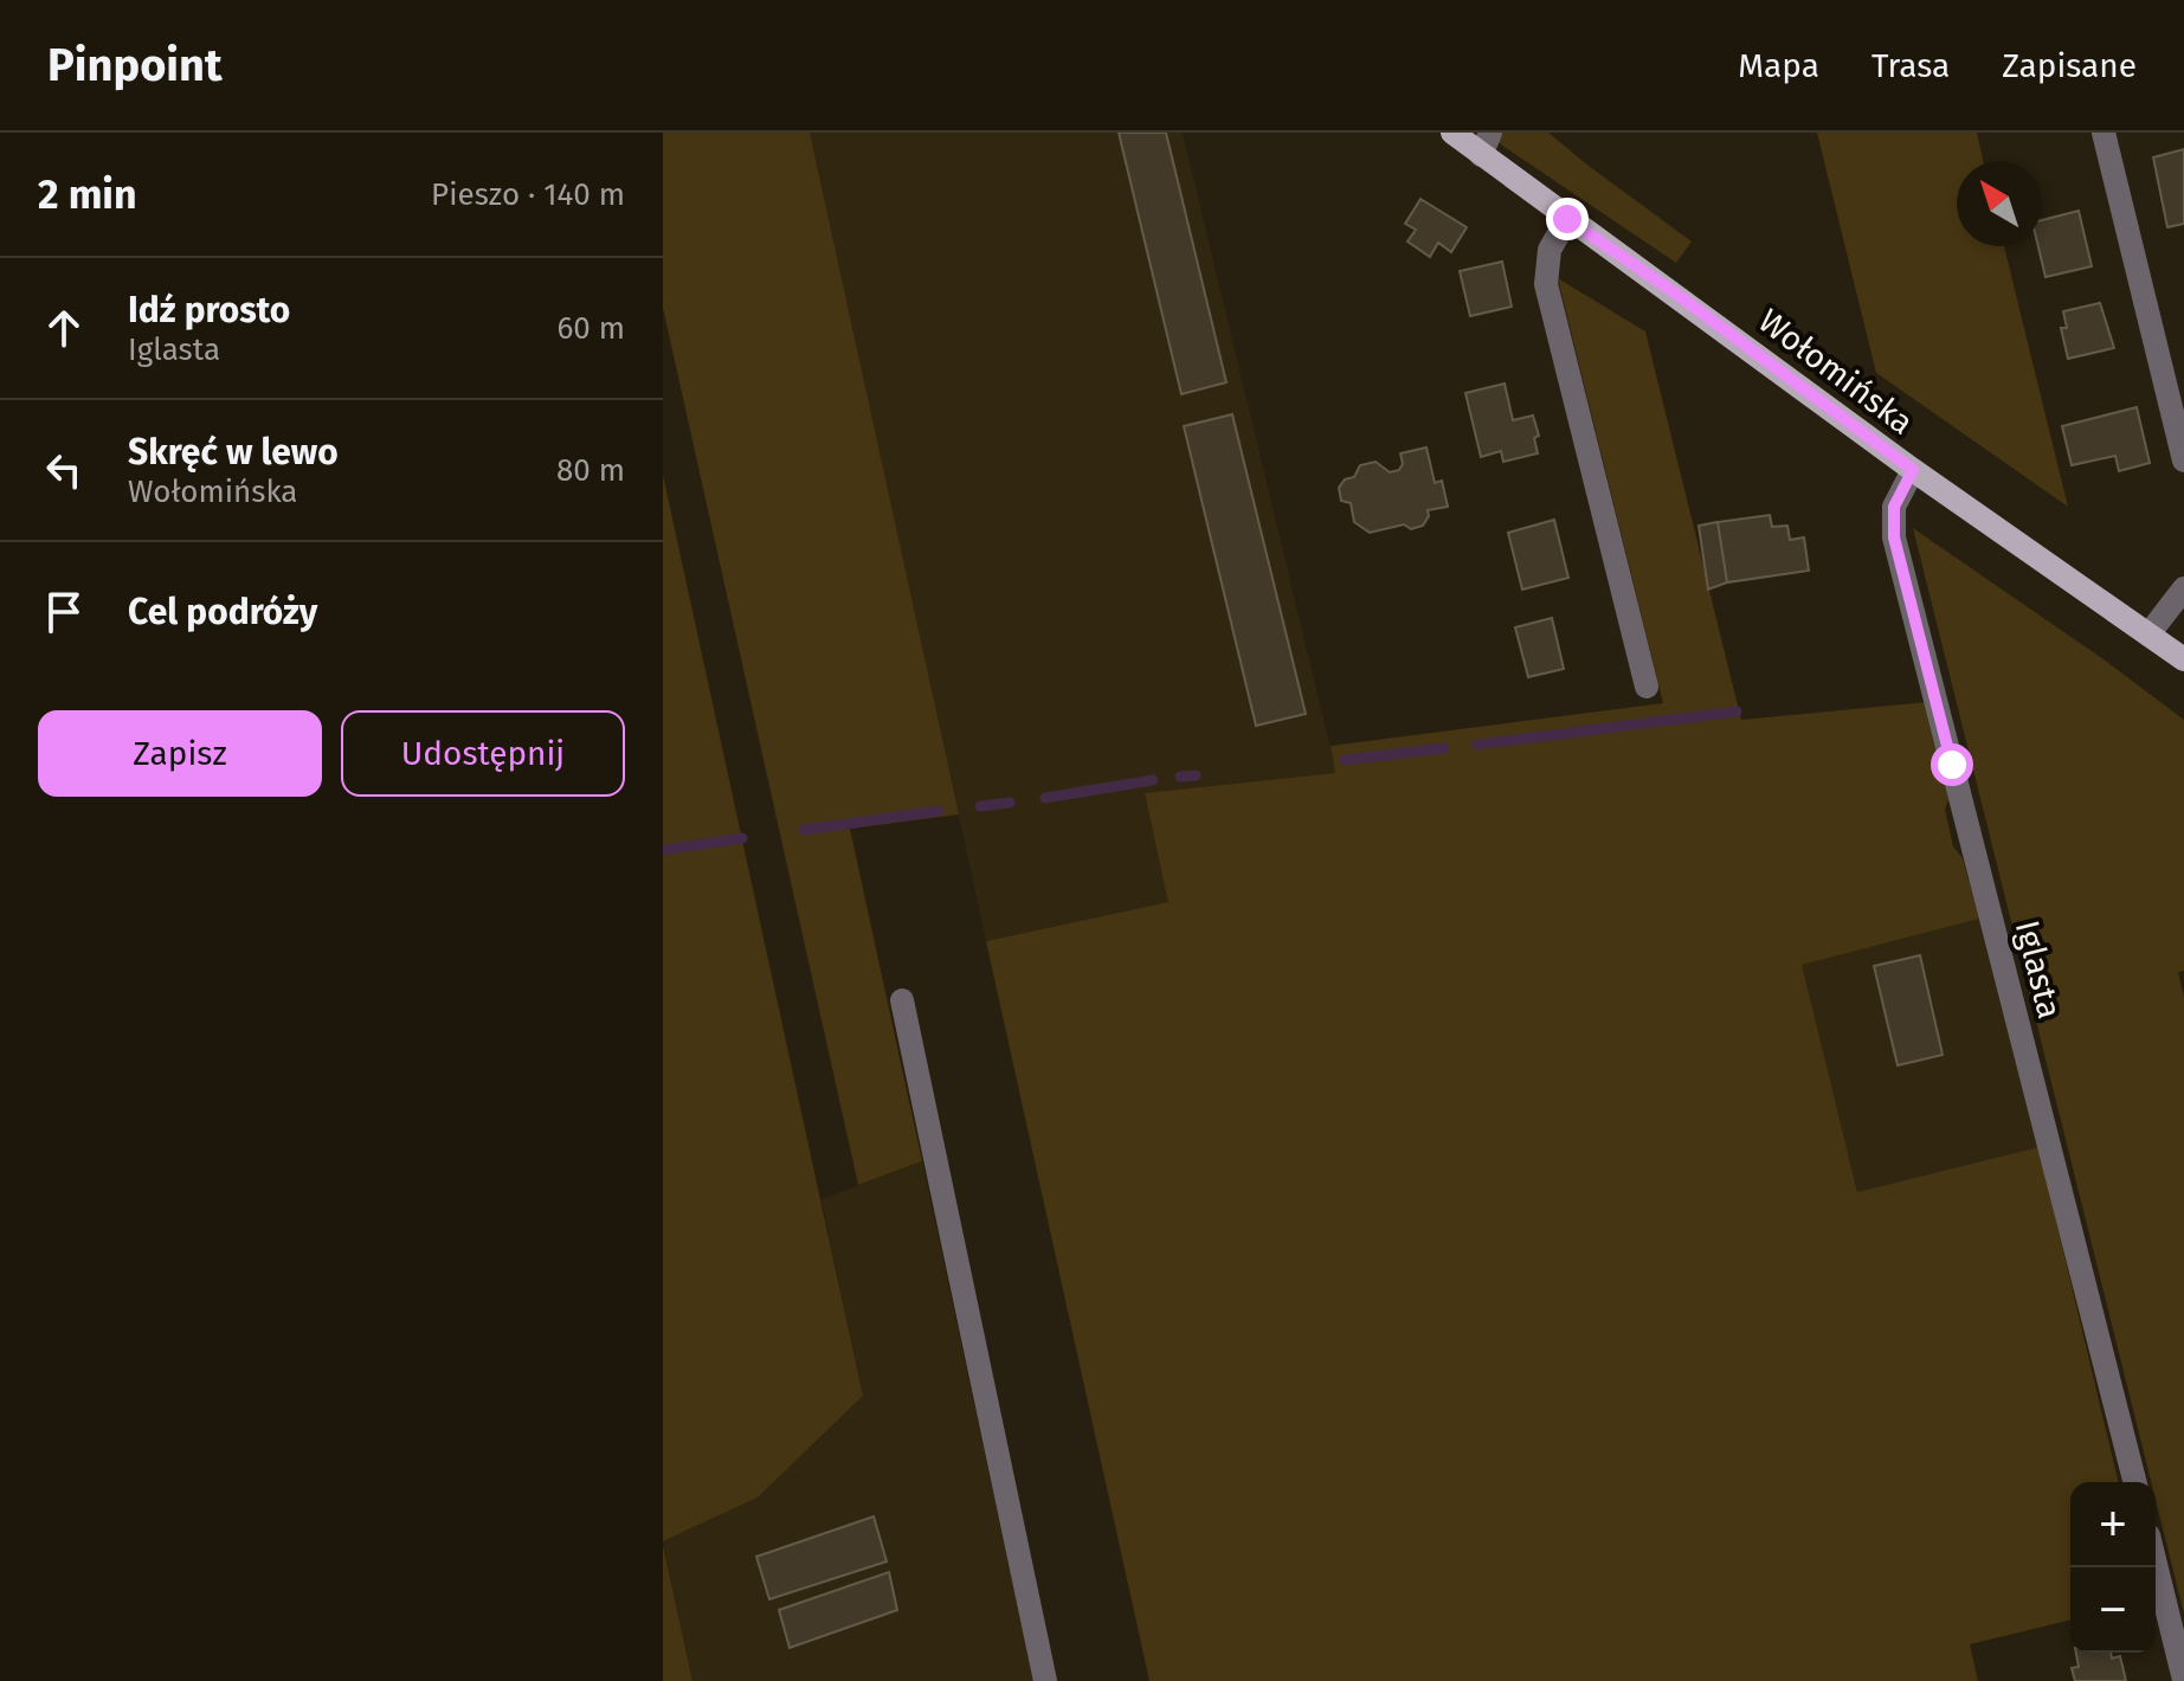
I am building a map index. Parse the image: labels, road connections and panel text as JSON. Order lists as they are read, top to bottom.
{
  "streets": {
    "main road": ["Wołomińska"],
    "street": ["Iglasta"]
  },
  "crossings": [
    ["Wołomińska", "Iglasta"]
  ],
  "north": "top left",
  "page": {
    "header": "Pinpoint",
    "nav": ["Mapa", "Trasa", "Zapisane"],
    "heading": ["2 min", "Pieszo · 140 m"],
    "list": [
      ["Idź prosto", "Iglasta", "60 m"],
      ["Skręć w lewo", "Wołomińska", "80 m"],
      "Cel podróży"
    ],
    "buttons": ["Zapisz", "Udostępnij"],
    "map_buttons": ["+", "−"]
  }
}
